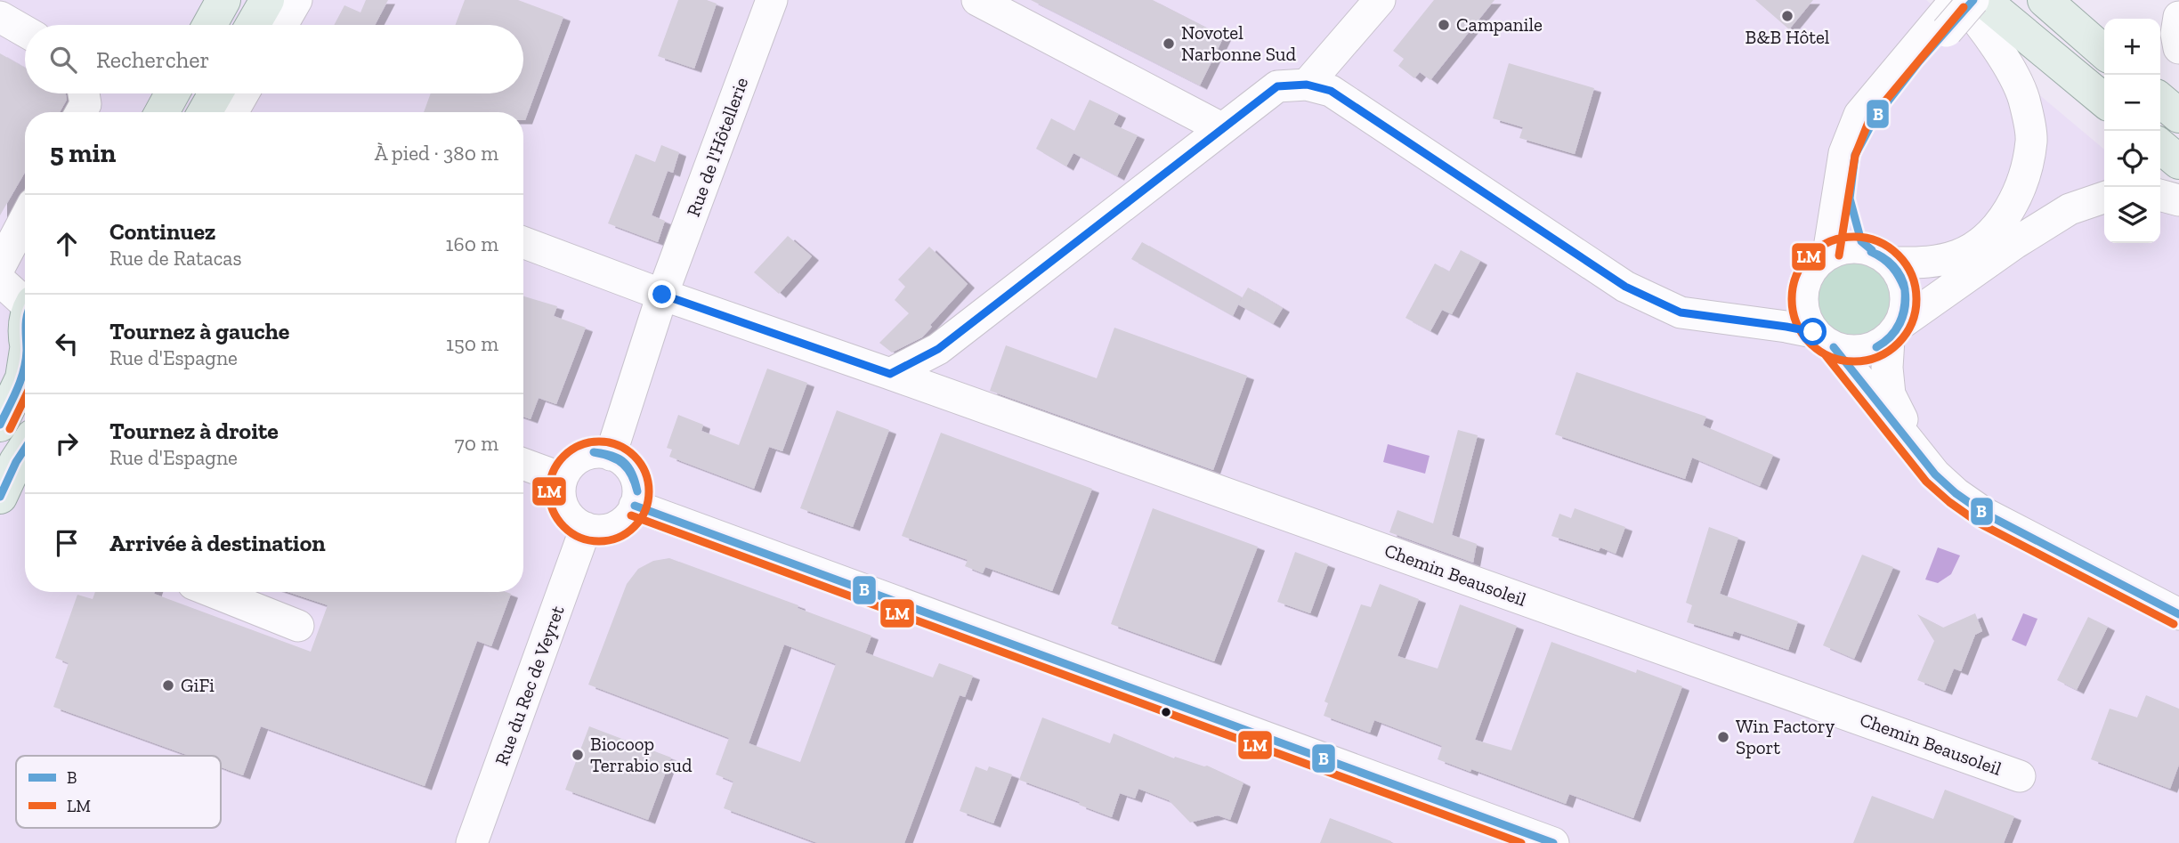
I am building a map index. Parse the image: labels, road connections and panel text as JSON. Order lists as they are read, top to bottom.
{
  "streets": {
    "street": ["Rue de l'Hôtellerie", "Chemin Beausoleil", "Rue du Rec de Veyret"]
  },
  "crossings": [
    ["Rue de l'Hôtellerie", "Chemin Beausoleil"]
  ],
  "places": [
    "B&B Hôtel",
    "Campanile",
    "Novotel Narbonne Sud",
    "GiFi",
    "Win Factory Sport",
    "Biocoop Terrabio sud"
  ],
  "lines": ["transit line B", "transit line LM"],
  "legend": ["B", "LM"],
  "page": {
    "map_buttons": ["+", "−"],
    "search": "Rechercher",
    "heading": ["5 min", "À pied · 380 m"],
    "list": [
      ["Continuez", "Rue de Ratacas", "160 m"],
      ["Tournez à gauche", "Rue d'Espagne", "150 m"],
      ["Tournez à droite", "Rue d'Espagne", "70 m"],
      "Arrivée à destination"
    ]
  }
}
